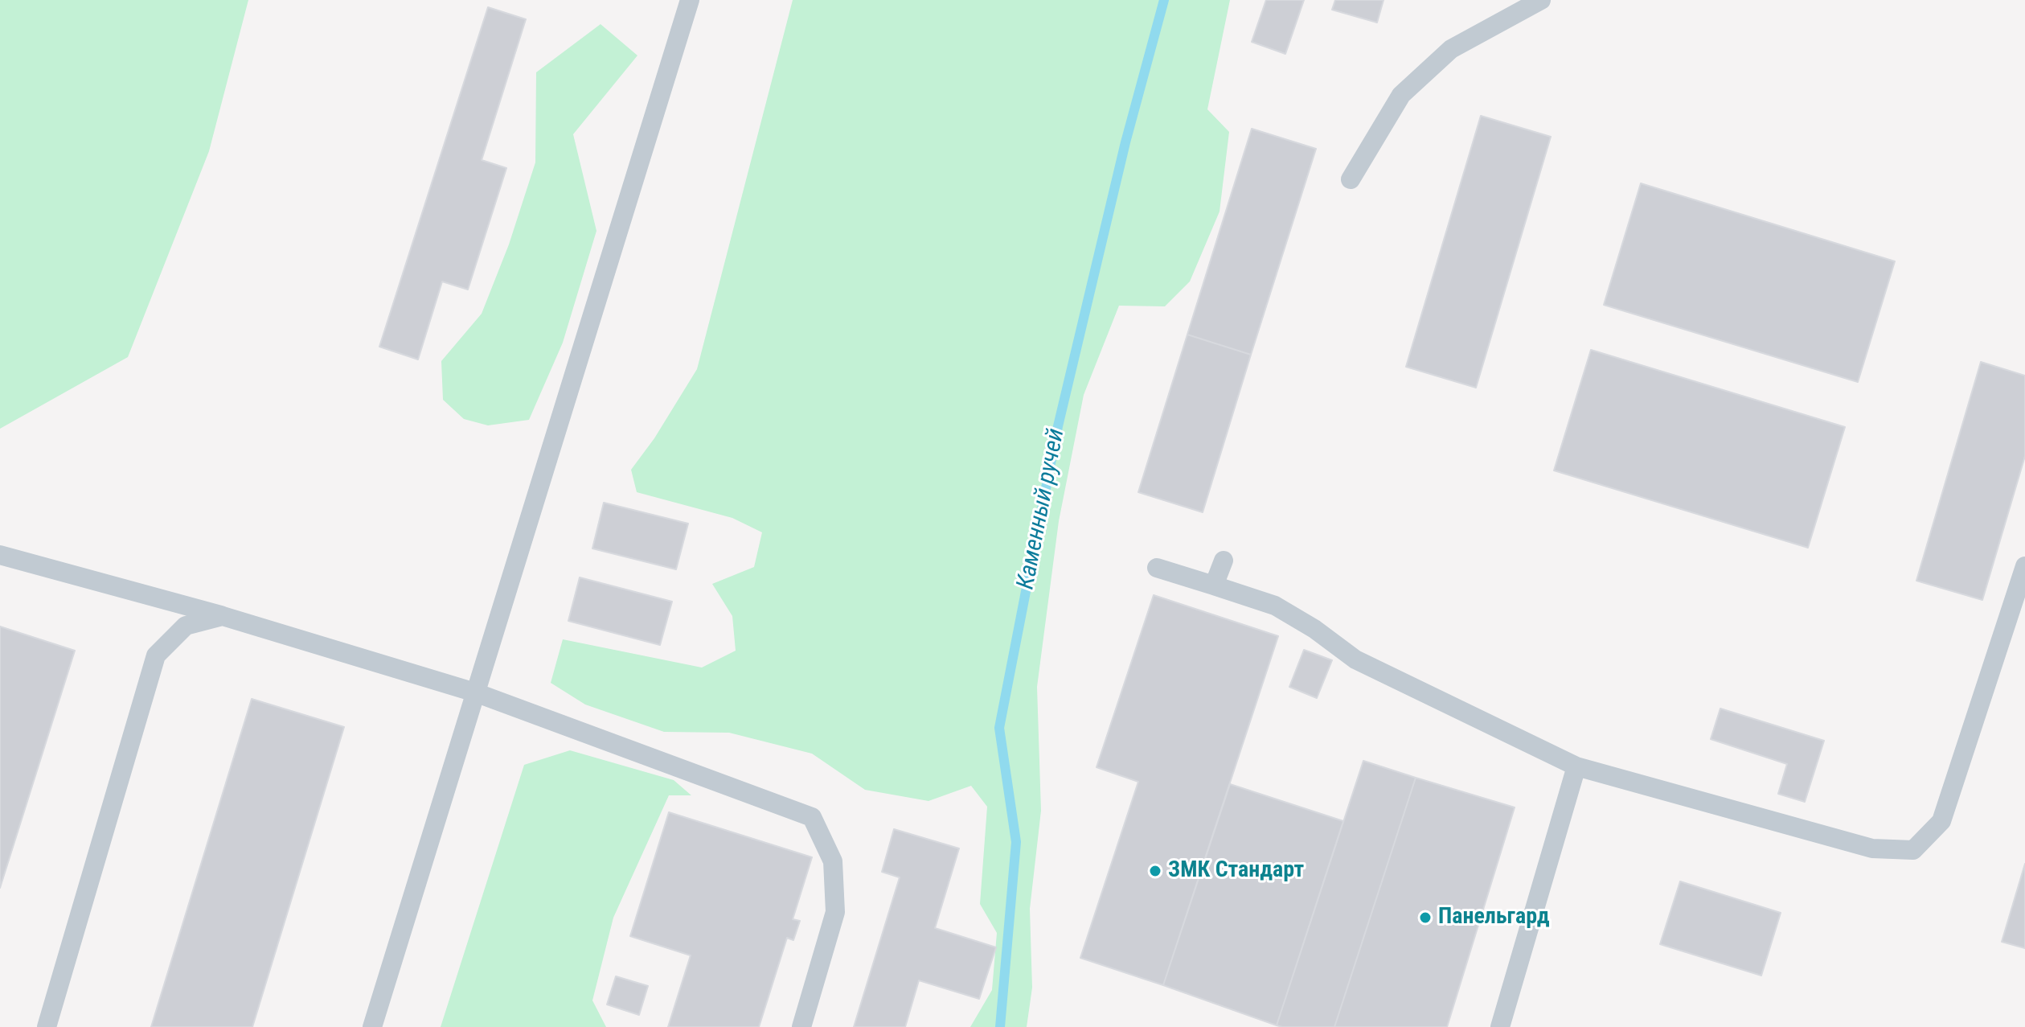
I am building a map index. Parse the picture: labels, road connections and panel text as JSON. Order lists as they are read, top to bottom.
{
  "water": ["Каменный ручей"],
  "places": ["ЗМК Стандарт", "Панельгард"]
}
